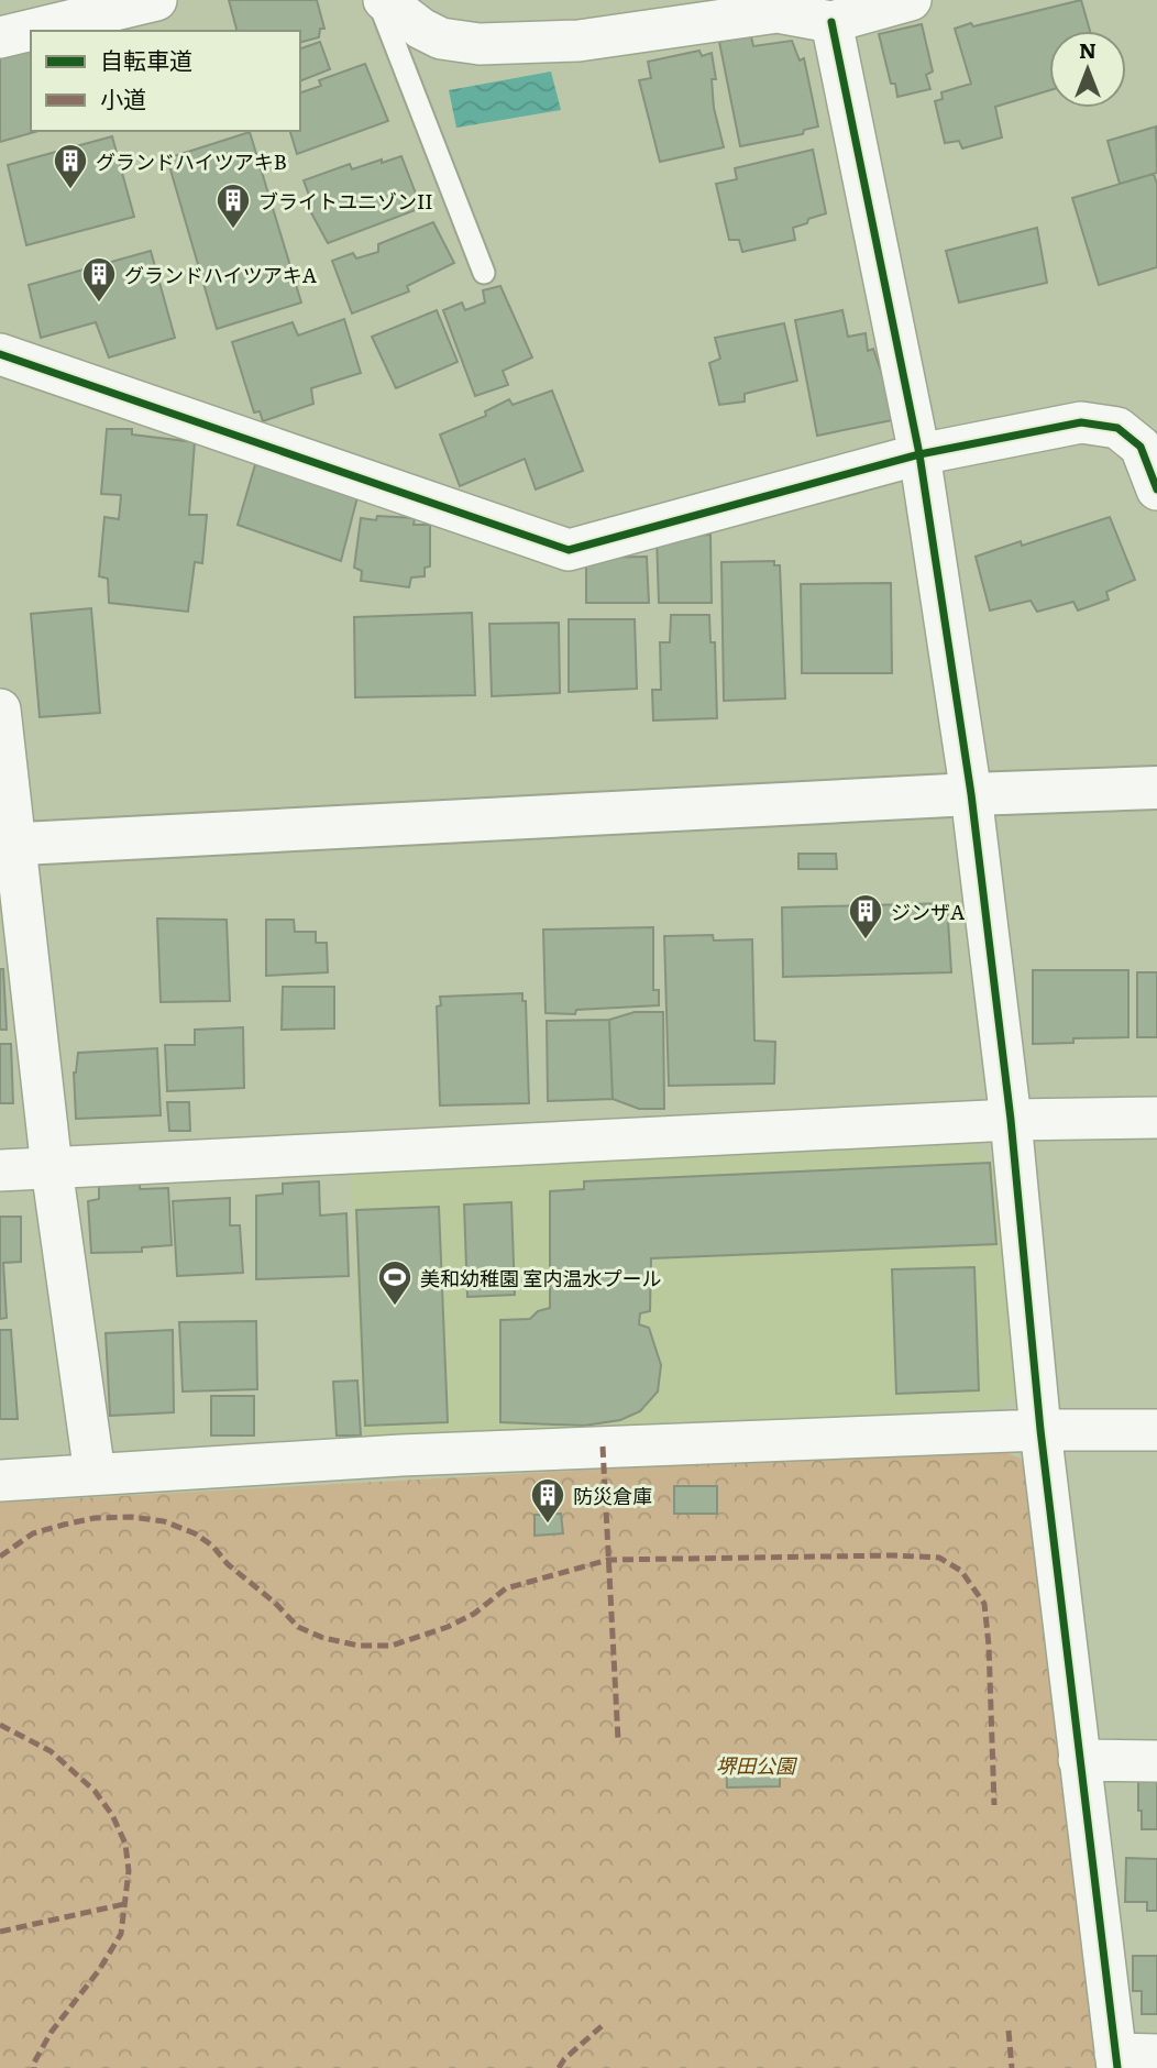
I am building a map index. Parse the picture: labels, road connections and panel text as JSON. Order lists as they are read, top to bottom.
{
  "parks": ["堺田公園"],
  "places": {
    "building": [
      "グランドハイツアキB",
      "ブライトユニゾンII",
      "グランドハイツアキA",
      "ジンザA",
      "防災倉庫"
    ],
    "sports": ["美和幼稚園 室内温水プール"]
  },
  "legend": ["自転車道", "小道"],
  "north": "top"
}
